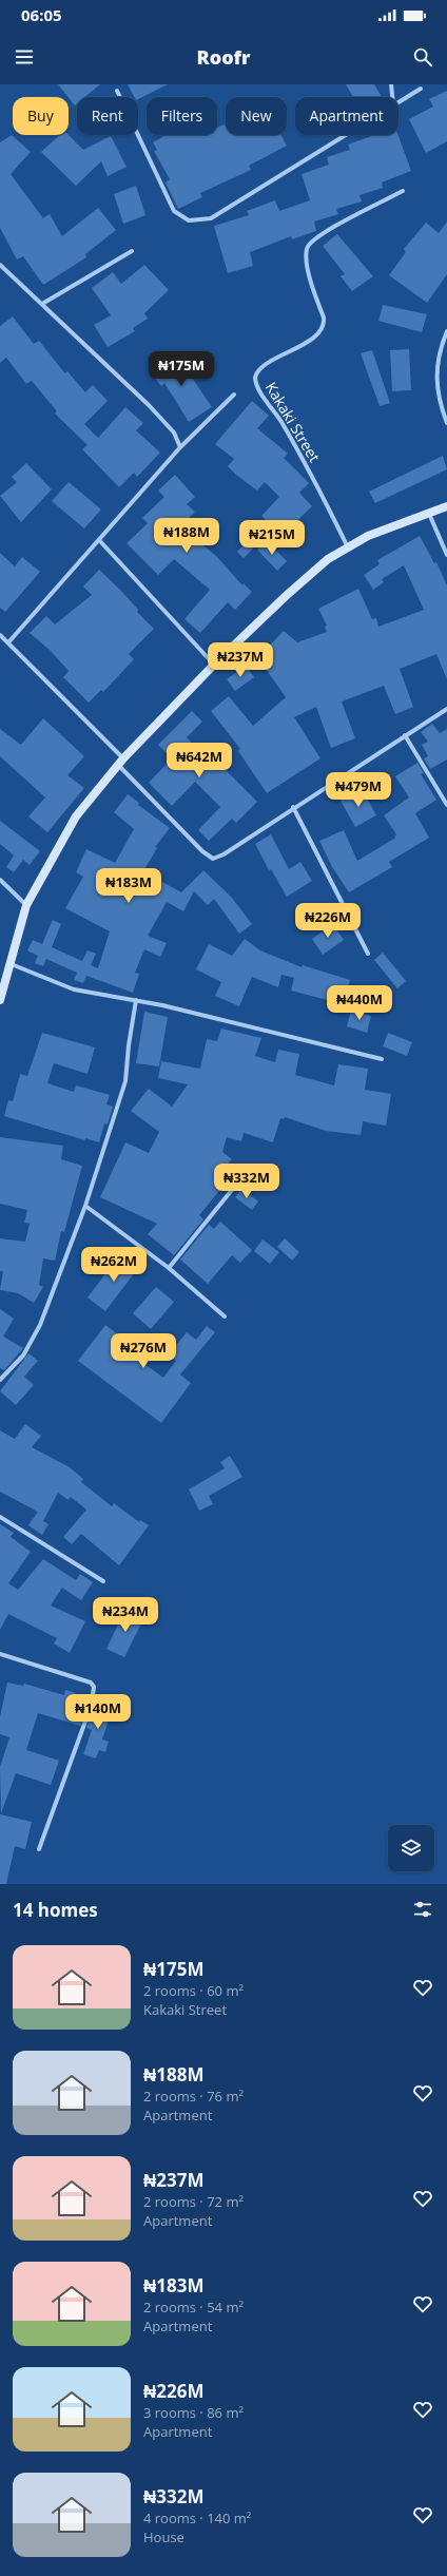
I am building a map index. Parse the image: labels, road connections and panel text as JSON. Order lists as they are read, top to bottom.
{
  "streets": {
    "street": ["Kakaki Street"]
  },
  "page": {
    "status": "06:05",
    "header": "Roofr",
    "chip": [
      "Buy",
      "Rent",
      "Filters",
      "New",
      "Apartment"
    ],
    "price": [
      "₦175M",
      "₦188M",
      "₦215M",
      "₦237M",
      "₦642M",
      "₦479M",
      "₦183M",
      "₦226M",
      "₦440M",
      "₦332M",
      "₦262M",
      "₦276M",
      "₦234M",
      "₦140M"
    ],
    "heading": "14 homes",
    "list": [
      {
        "name": "₦175M",
        "note": "2 rooms · 60 m² · Kakaki Street"
      },
      {
        "name": "₦188M",
        "note": "2 rooms · 76 m² · Apartment"
      },
      {
        "name": "₦237M",
        "note": "2 rooms · 72 m² · Apartment"
      },
      {
        "name": "₦183M",
        "note": "2 rooms · 54 m² · Apartment"
      },
      {
        "name": "₦226M",
        "note": "3 rooms · 86 m² · Apartment"
      },
      {
        "name": "₦332M",
        "note": "4 rooms · 140 m² · House"
      }
    ]
  }
}
